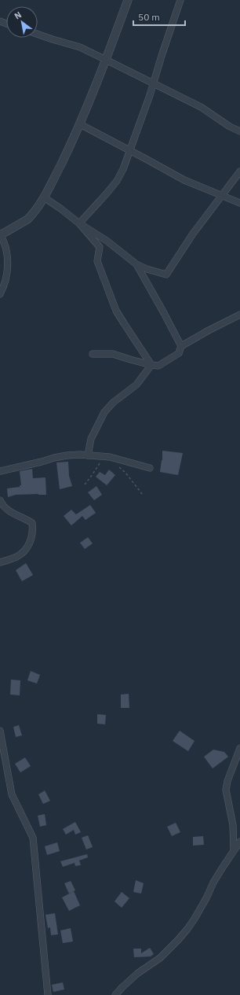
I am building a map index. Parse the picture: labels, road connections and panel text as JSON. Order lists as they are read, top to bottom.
{
  "scale_bar": "50 m",
  "north": "top left"
}
